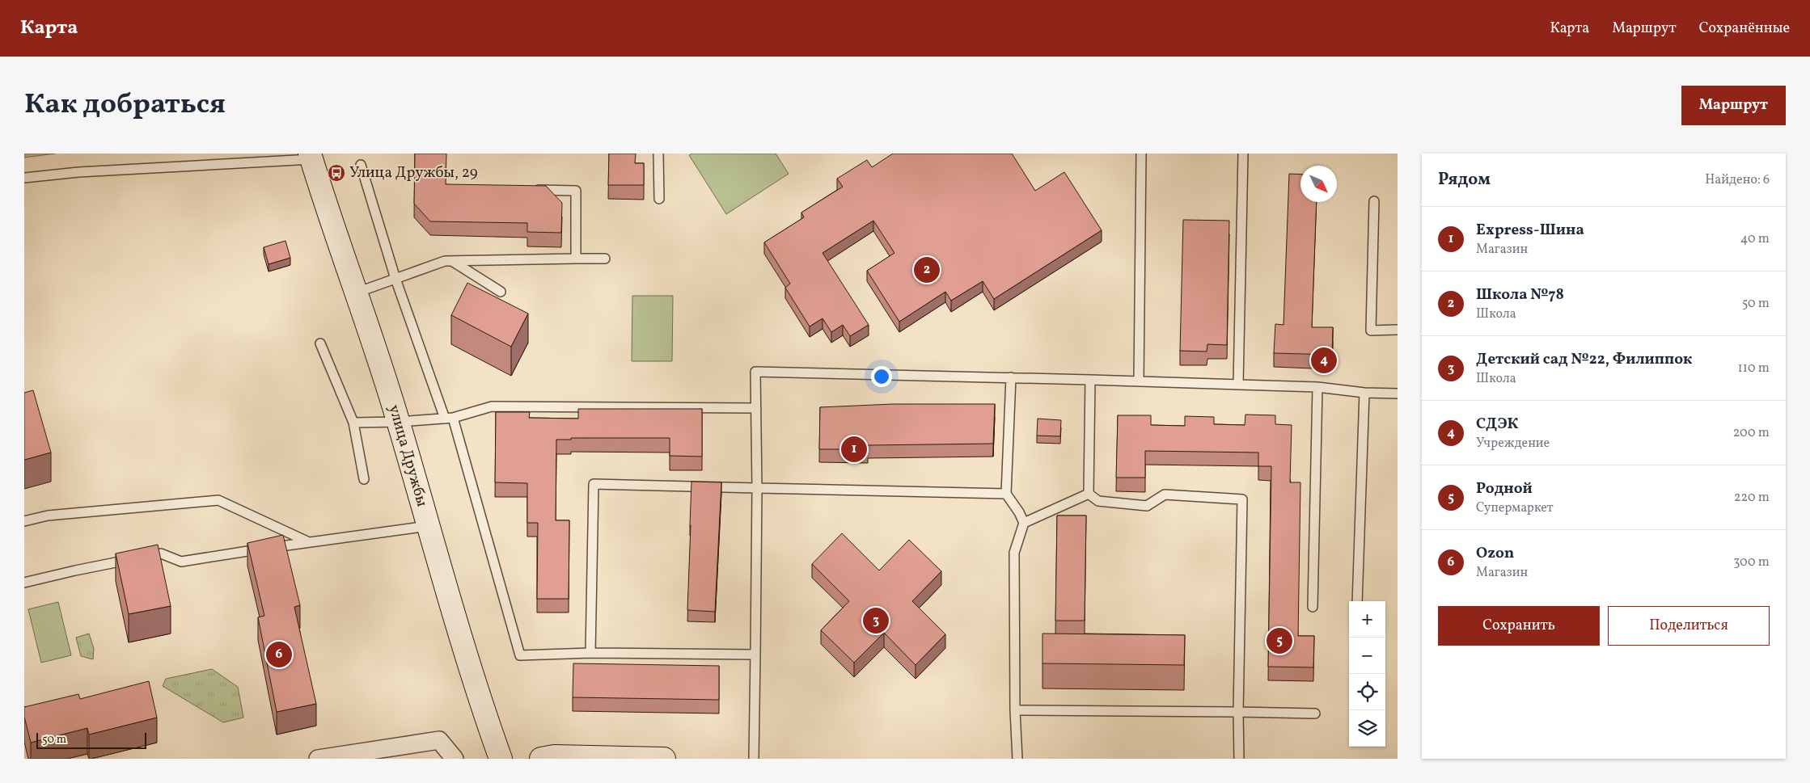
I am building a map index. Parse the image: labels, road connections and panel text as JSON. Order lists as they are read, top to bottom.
{
  "streets": {
    "street": ["улица Дружбы"]
  },
  "places": {
    "bus stop": ["Улица Дружбы, 29"]
  },
  "scale_bar": "50 m",
  "north": "bottom right",
  "page": {
    "header": "Карта",
    "nav": ["Карта", "Маршрут", "Сохранённые"],
    "title": "Как добраться",
    "buttons": [
      "Маршрут",
      ["Сохранить", "Поделиться"]
    ],
    "heading": ["Рядом", "Найдено: 6"],
    "list": [
      {
        "mark": "1",
        "name": "Express-Шина",
        "note": "Магазин",
        "value": "40 m"
      },
      {
        "mark": "2",
        "name": "Школа №78",
        "note": "Школа",
        "value": "50 m"
      },
      {
        "mark": "3",
        "name": "Детский сад №22, Филиппок",
        "note": "Школа",
        "value": "110 m"
      },
      {
        "mark": "4",
        "name": "СДЭК",
        "note": "Учреждение",
        "value": "200 m"
      },
      {
        "mark": "5",
        "name": "Родной",
        "note": "Супермаркет",
        "value": "220 m"
      },
      {
        "mark": "6",
        "name": "Ozon",
        "note": "Магазин",
        "value": "300 m"
      }
    ],
    "pins": [
      "2",
      "4",
      "1",
      "3",
      "5",
      "6"
    ],
    "map_buttons": ["+", "−"],
    "scale": "50 m"
  }
}
